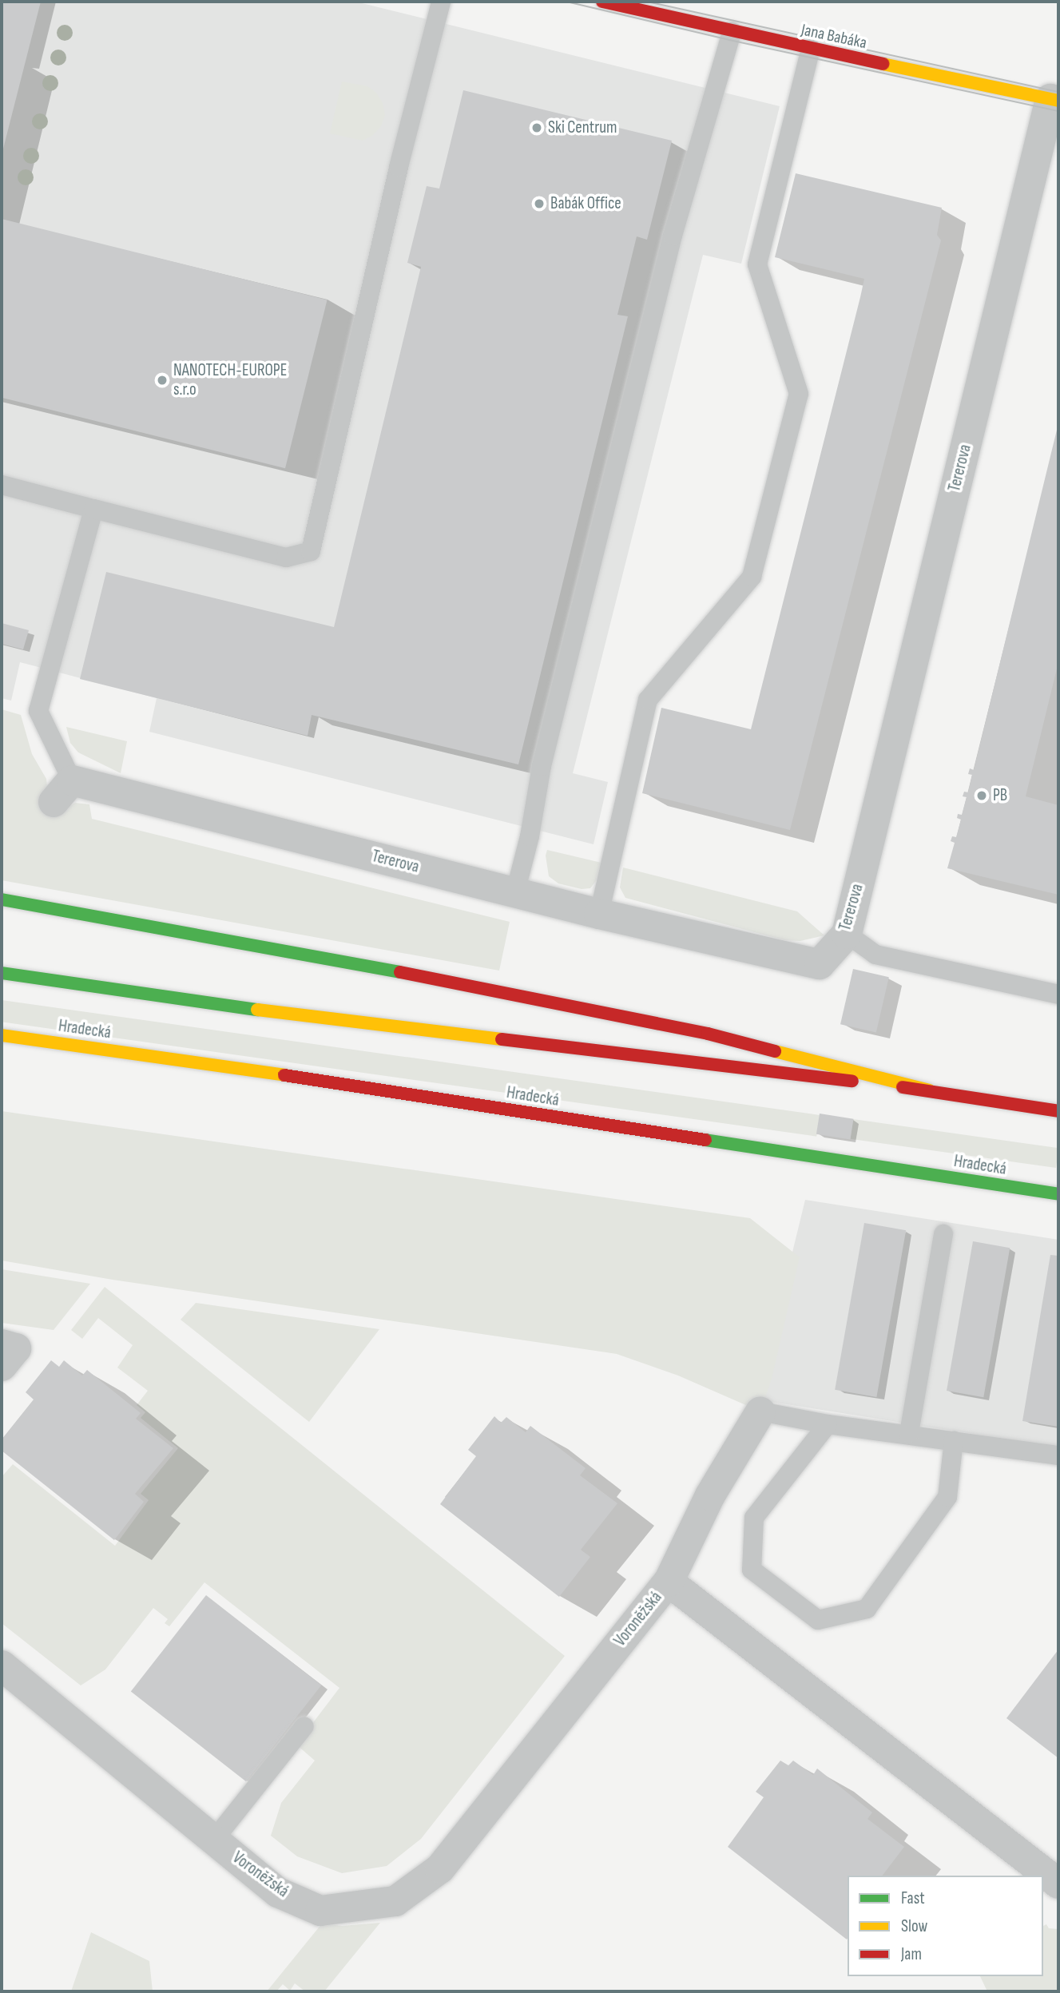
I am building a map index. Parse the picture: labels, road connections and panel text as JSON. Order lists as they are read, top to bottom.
{
  "streets": {
    "main road": ["Jana Babáka", "Hradecká"],
    "street": ["Tererova", "Voroněžská"]
  },
  "crossings": [
    ["Jana Babáka", "Tererova"]
  ],
  "places": [
    "Ski Centrum",
    "Babák Office",
    "NANOTECH-EUROPE s.r.o",
    "PB"
  ],
  "legend": ["Fast", "Slow", "Jam"]
}
